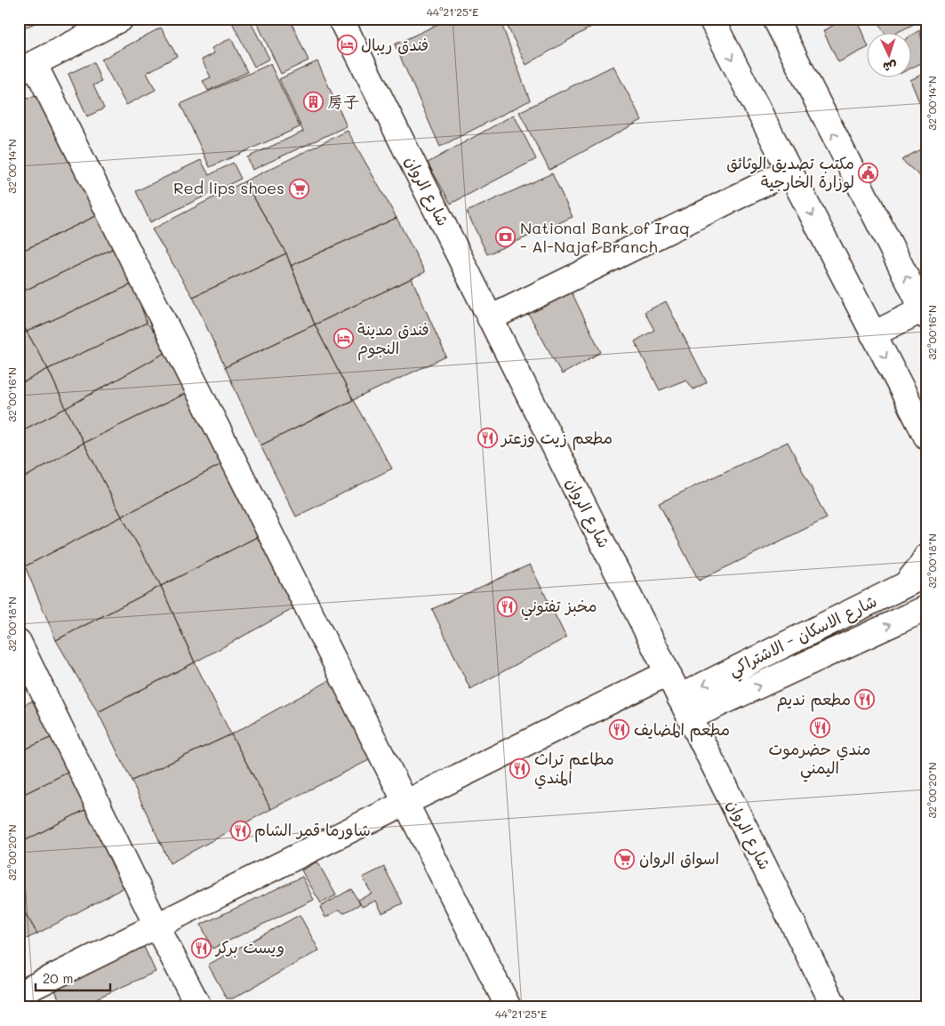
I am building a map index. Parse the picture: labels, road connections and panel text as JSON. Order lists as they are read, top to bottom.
{
  "streets": {
    "street": ["شارع الروان", "شارع الاسكان - الاشتراكي"]
  },
  "crossings": [
    ["شارع الروان", "شارع الاسكان - الاشتراكي"]
  ],
  "places": {
    "hotel": ["فندق ريبال", "فندق مدينة النجوم"],
    "building": ["房子"],
    "public building": ["مكتب تصديق الوثائق لوزارة الخارجية"],
    "supermarket": ["Red lips shoes", "اسواق الروان"],
    "bank": ["National Bank of Iraq - Al-Najaf Branch"],
    "restaurant": [
      "مطعم زيت وزعتر",
      "مخبز تفتوني",
      "مطعم نديم",
      "مندي حضرموت اليمني",
      "مطعم المضايف",
      "مطاعم تراث المندي",
      "شاورما قمر الشام",
      "ويست بركر"
    ]
  },
  "scale_bar": "20 m",
  "north": "bottom",
  "coordinates": [
    "44°21'25\"E",
    "32°00'14\"N",
    "32°00'16\"N",
    "32°00'18\"N",
    "32°00'20\"N"
  ]
}
